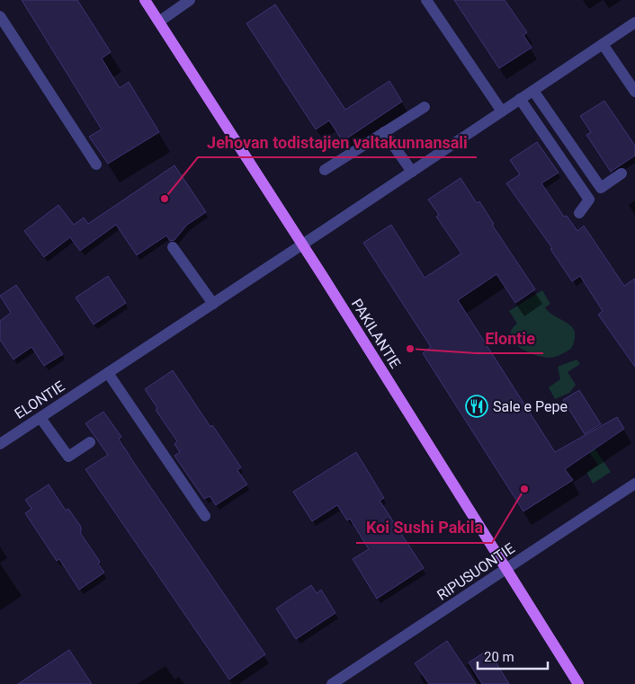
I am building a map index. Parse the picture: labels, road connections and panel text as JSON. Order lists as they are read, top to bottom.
{
  "streets": {
    "main road": ["PAKILANTIE"],
    "street": ["ELONTIE", "RIPUSUONTIE"]
  },
  "crossings": [
    ["PAKILANTIE", "ELONTIE"],
    ["PAKILANTIE", "RIPUSUONTIE"]
  ],
  "places": {
    "other": ["Jehovan todistajien valtakunnansali", "Elontie", "Koi Sushi Pakila"],
    "restaurant": ["Sale e Pepe"]
  },
  "scale_bar": "20 m"
}
